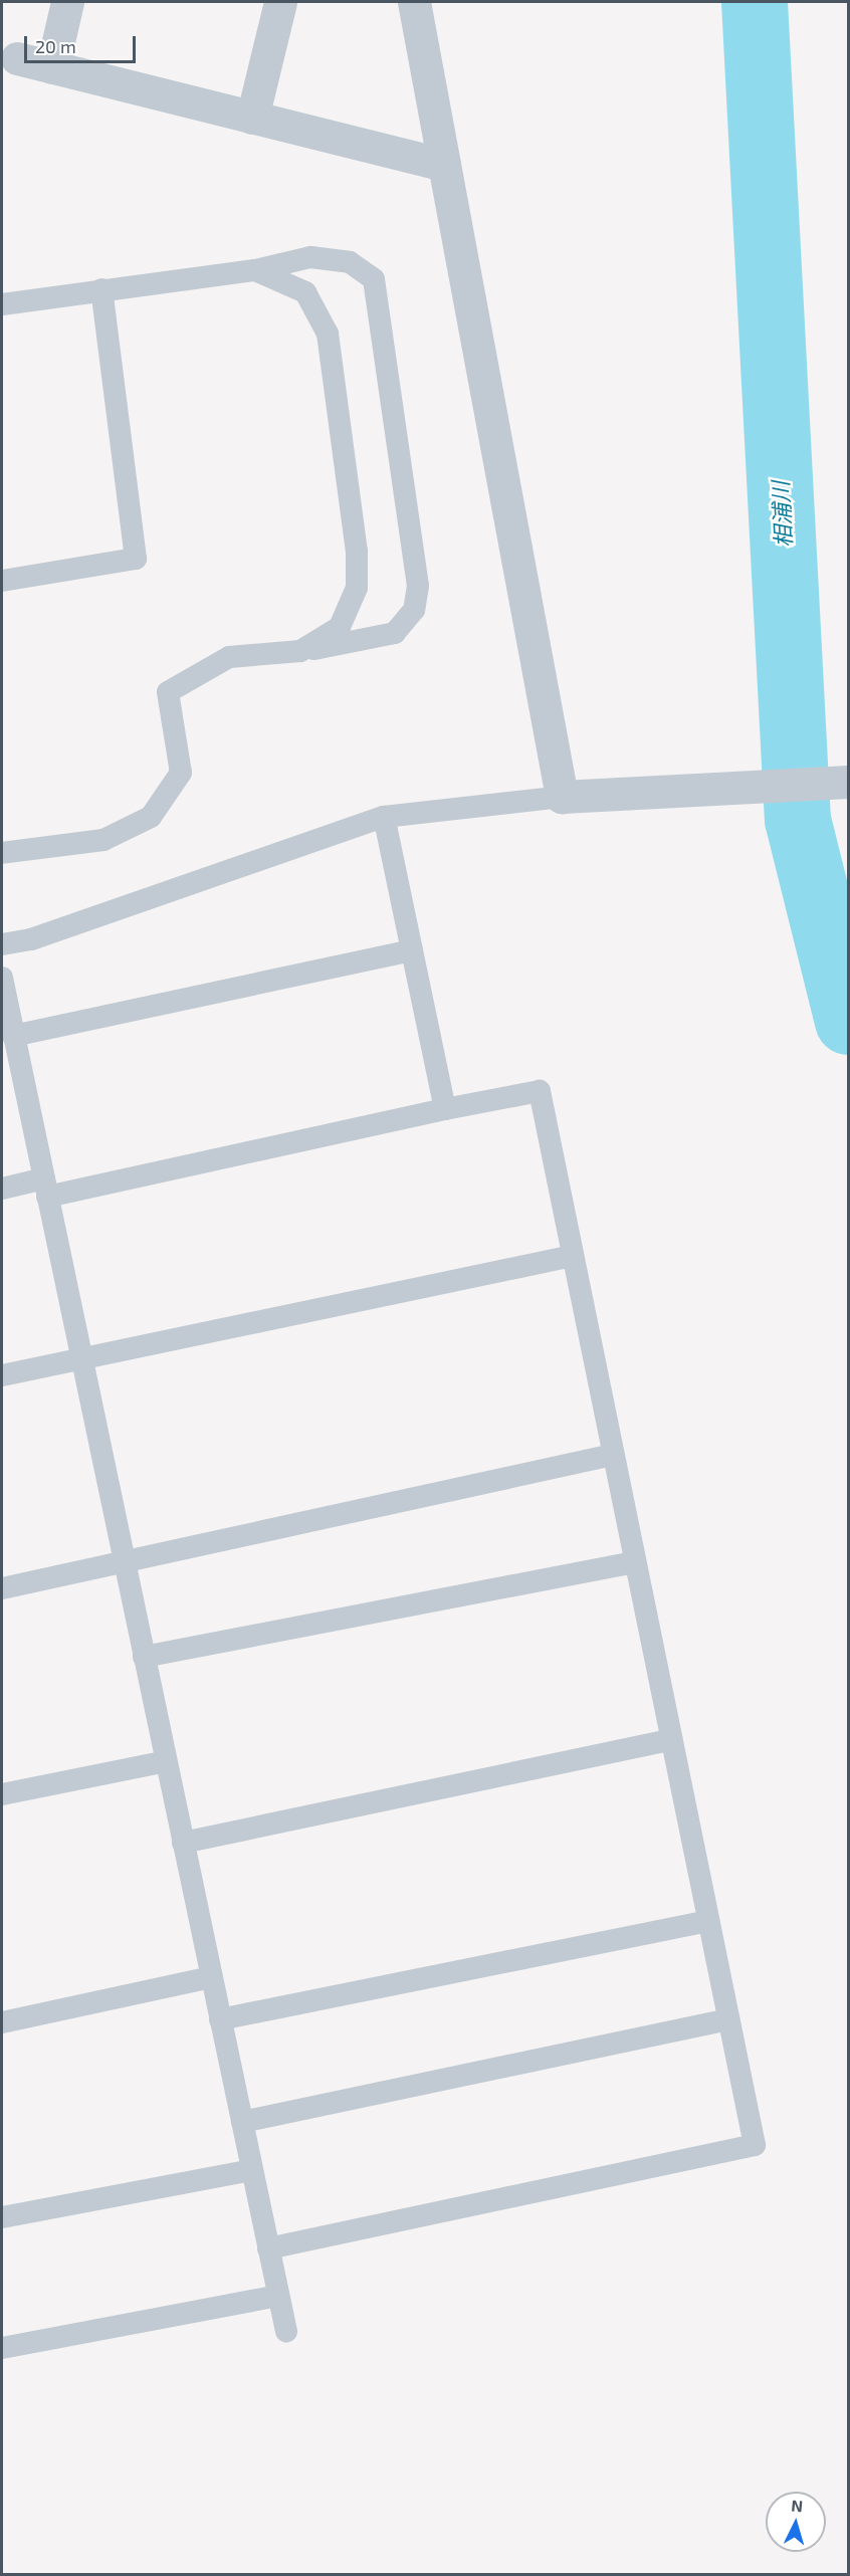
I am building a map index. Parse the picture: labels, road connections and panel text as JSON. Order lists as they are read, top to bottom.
{
  "water": ["相浦川"],
  "scale_bar": "20 m",
  "north": "top"
}
